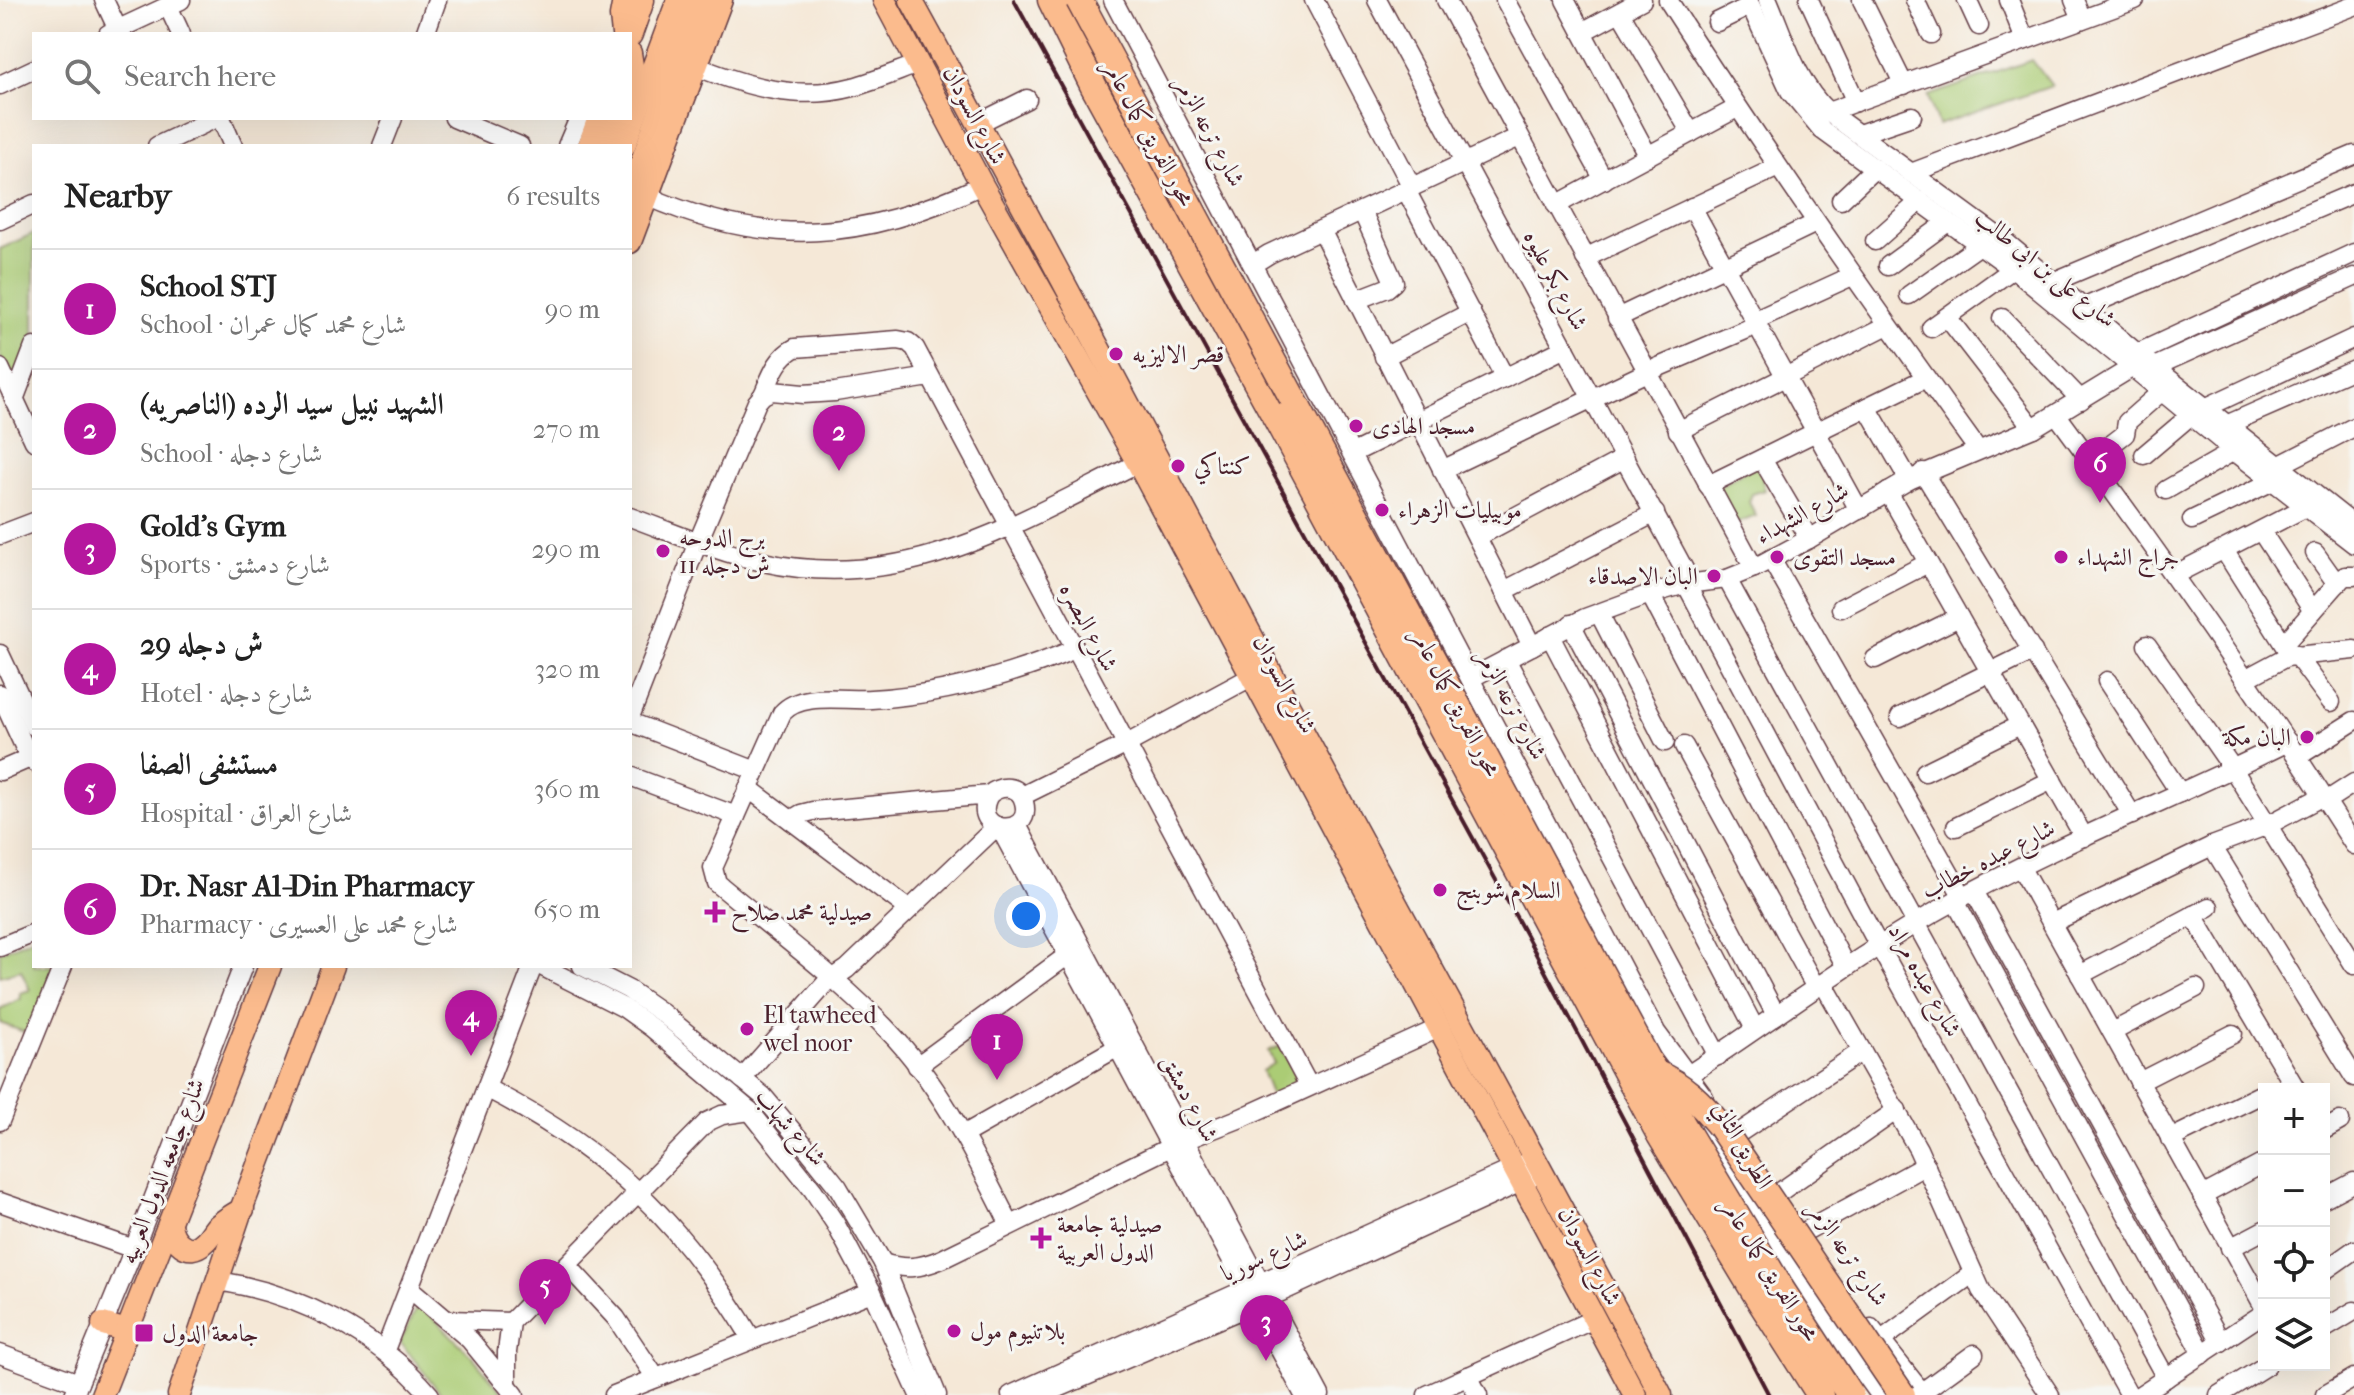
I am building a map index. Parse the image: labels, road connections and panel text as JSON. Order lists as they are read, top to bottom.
{
  "streets": {
    "highway": ["محور الفريق كمال عامر"],
    "main road": ["شارع السودان", "شارع جامعه الدول العربيه"],
    "street": [
      "شارع ترعه الزمر",
      "شارع على بن ابى طالب",
      "شارع بكر عليوه",
      "شارع الشهداء",
      "شارع البصره",
      "شارع عبده خطاب",
      "شارع عبده مراد",
      "شارع دمشق",
      "شارع شهاب",
      "الطريق الثاني",
      "شارع سوريا"
    ]
  },
  "crossings": [
    ["شارع السودان", "شارع سوريا"],
    ["شارع ترعه الزمر", "شارع الشهداء"],
    ["شارع ترعه الزمر", "شارع عبده خطاب"],
    ["شارع ترعه الزمر", "الطريق الثاني"],
    ["شارع على بن ابى طالب", "شارع الشهداء"],
    ["شارع بكر عليوه", "شارع الشهداء"],
    ["شارع بكر عليوه", "شارع عبده مراد"],
    ["شارع الشهداء", "شارع عبده مراد"],
    ["شارع عبده خطاب", "شارع عبده مراد"],
    ["شارع دمشق", "شارع سوريا"]
  ],
  "places": {
    "other": [
      "قصر الاليزيه",
      "مسجد الهادى",
      "كنتاكي",
      "موبيليات الزهراء",
      "برج الدوحه 11 ش دجله",
      "مسجد التقوى",
      "جراج الشهداء",
      "البان الاصدقاء",
      "البان مكة",
      "السلام شوبنج",
      "El tawheed wel noor",
      "بلاتنيوم مول"
    ],
    "health": ["صيدلية محمد صلاح", "صيدلية جامعة الدول العربية"],
    "transit": ["جامعة الدول"]
  },
  "page": {
    "search": "Search here",
    "heading": ["Nearby", "6 results"],
    "list": [
      {
        "mark": "1",
        "name": "School STJ",
        "note": "School · شارع محمد كمال عمران",
        "value": "90 m"
      },
      {
        "mark": "2",
        "name": "الشهيد نبيل سيد الرده (الناصريه)",
        "note": "School · شارع دجله",
        "value": "270 m"
      },
      {
        "mark": "3",
        "name": "Gold's Gym",
        "note": "Sports · شارع دمشق",
        "value": "290 m"
      },
      {
        "mark": "4",
        "name": "29 ش دجله",
        "note": "Hotel · شارع دجله",
        "value": "320 m"
      },
      {
        "mark": "5",
        "name": "مستشفى الصفا",
        "note": "Hospital · شارع العراق",
        "value": "360 m"
      },
      {
        "mark": "6",
        "name": "Dr. Nasr Al-Din Pharmacy",
        "note": "Pharmacy · شارع محمد على العسيرى",
        "value": "650 m"
      }
    ],
    "pins": [
      "2",
      "6",
      "4",
      "1",
      "5",
      "3"
    ],
    "map_buttons": ["+", "−"]
  }
}
